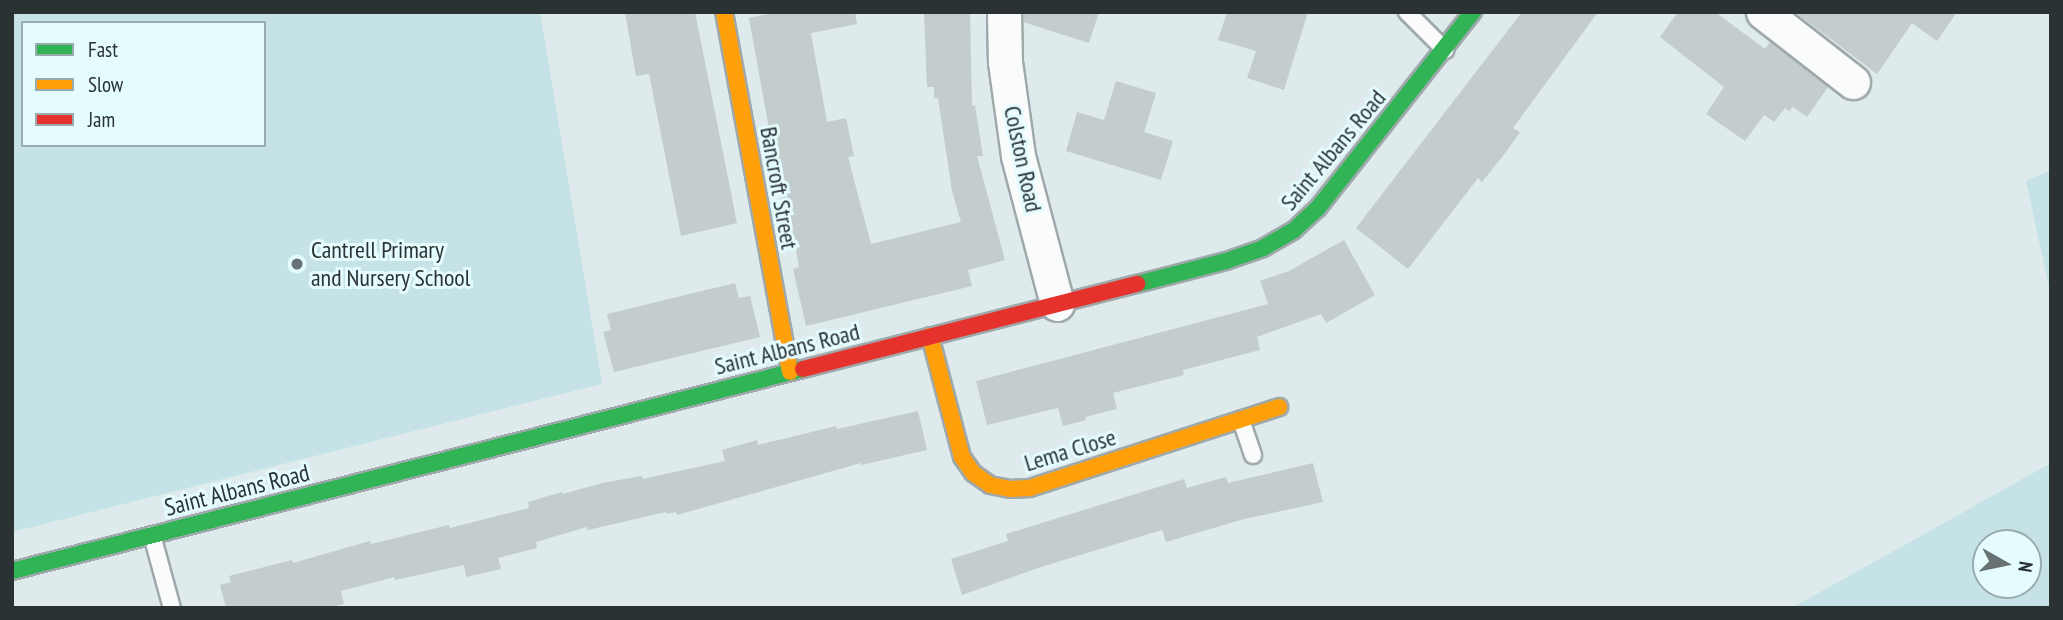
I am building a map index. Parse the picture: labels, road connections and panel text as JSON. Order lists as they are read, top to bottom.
{
  "streets": {
    "street": [
      "Saint Albans Road",
      "Colston Road",
      "Bancroft Street",
      "Lema Close"
    ]
  },
  "crossings": [
    ["Saint Albans Road", "Colston Road"],
    ["Saint Albans Road", "Bancroft Street"],
    ["Saint Albans Road", "Lema Close"]
  ],
  "places": ["Cantrell Primary and Nursery School"],
  "legend": ["Fast", "Slow", "Jam"],
  "north": "right"
}
